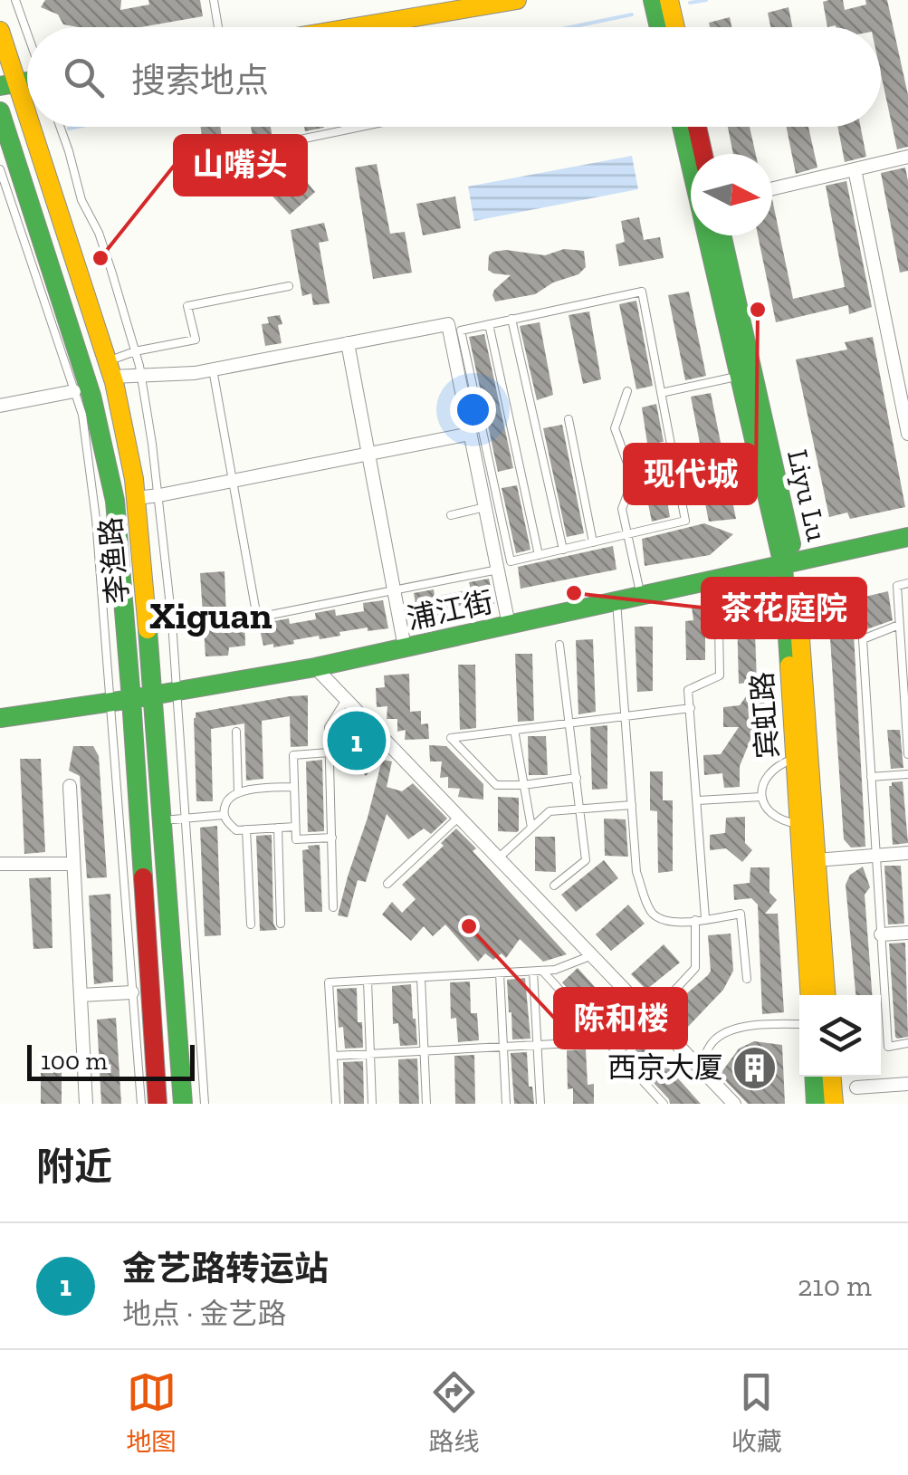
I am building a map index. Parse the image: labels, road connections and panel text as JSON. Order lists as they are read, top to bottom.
{
  "streets": {
    "main road": [
      "Liyu Lu",
      "李渔路",
      "浦江街",
      "宾虹路"
    ]
  },
  "crossings": [
    ["Liyu Lu", "浦江街"],
    ["Liyu Lu", "宾虹路"],
    ["李渔路", "浦江街"],
    ["浦江街", "宾虹路"]
  ],
  "districts": ["Xiguan"],
  "places": {
    "other": [
      "山嘴头",
      "现代城",
      "茶花庭院",
      "陈和楼"
    ],
    "building": ["西京大厦"]
  },
  "scale_bar": "100 m",
  "north": "right",
  "page": {
    "search": "搜索地点",
    "pins": "1",
    "scale": "100 m",
    "heading": "附近",
    "list": [
      {
        "mark": "1",
        "name": "金艺路转运站",
        "note": "地点 · 金艺路",
        "value": "210 m"
      }
    ],
    "nav": ["地图", "路线", "收藏"]
  }
}
